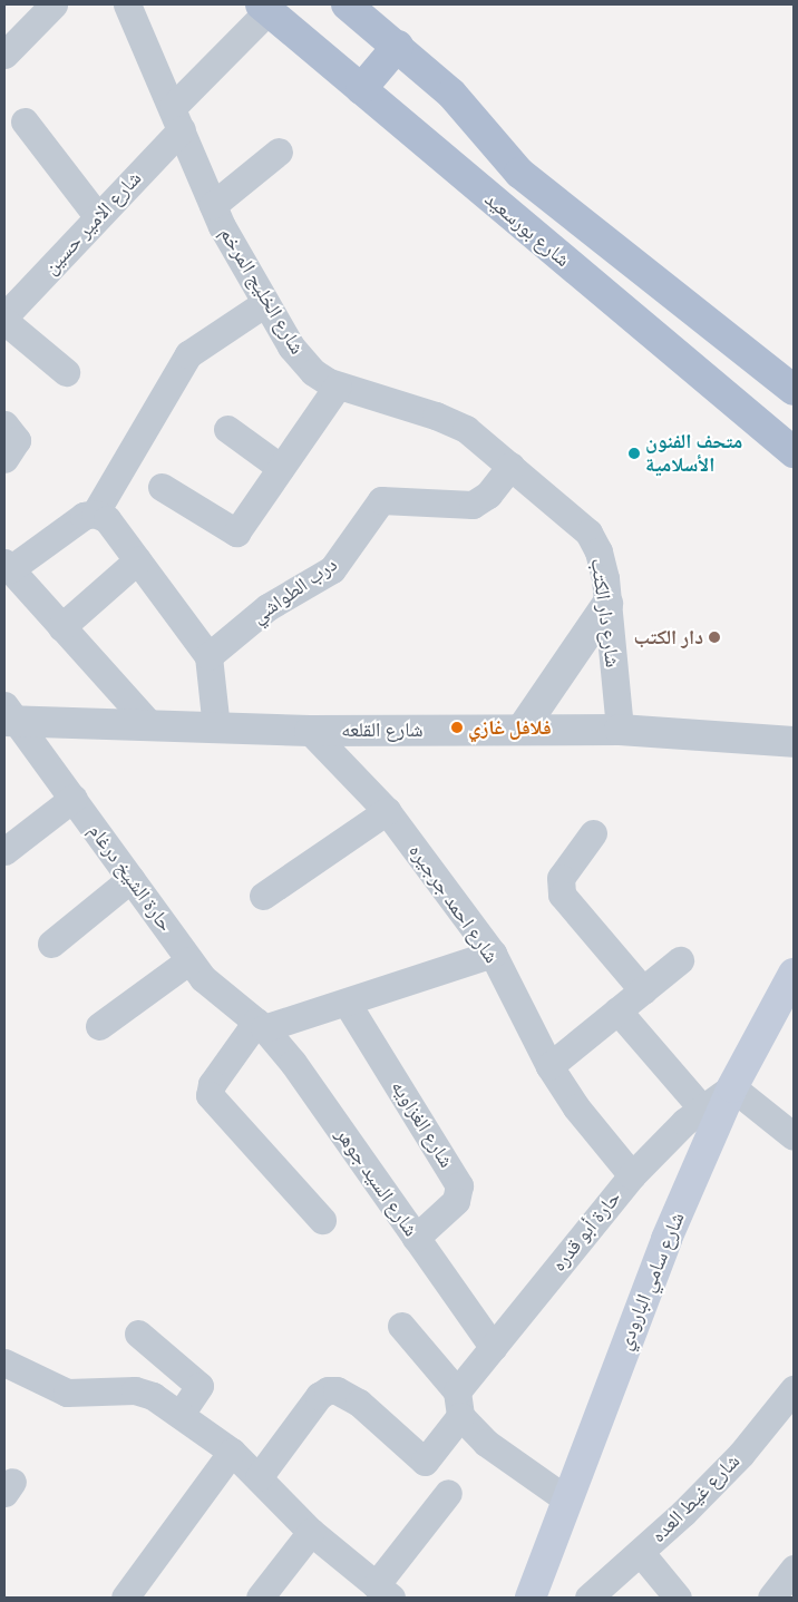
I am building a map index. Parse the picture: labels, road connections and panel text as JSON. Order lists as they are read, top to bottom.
{
  "streets": {
    "main road": ["شارع بورسعيد", "شارع سامي البارودي"],
    "street": [
      "شارع الامير حسين",
      "شارع الخليج المرخم",
      "درب الطواشي",
      "شارع دار الكتب",
      "شارع القلعه",
      "حارة الشيخ درغام",
      "شارع احمد جرجيره",
      "شارع الغزاويه",
      "شارع السيد جوهر",
      "حارة أبو قدره",
      "شارع غيط العده"
    ]
  },
  "crossings": [
    ["شارع الامير حسين", "شارع بورسعيد"],
    ["شارع الامير حسين", "شارع الخليج المرخم"],
    ["شارع الخليج المرخم", "درب الطواشي"],
    ["شارع الخليج المرخم", "شارع دار الكتب"],
    ["درب الطواشي", "شارع دار الكتب"],
    ["شارع دار الكتب", "شارع القلعه"],
    ["شارع القلعه", "حارة الشيخ درغام"],
    ["شارع القلعه", "شارع احمد جرجيره"],
    ["حارة الشيخ درغام", "شارع السيد جوهر"],
    ["شارع احمد جرجيره", "حارة أبو قدره"],
    ["شارع الغزاويه", "شارع السيد جوهر"],
    ["شارع السيد جوهر", "حارة أبو قدره"],
    ["حارة أبو قدره", "شارع سامي البارودي"]
  ],
  "places": ["متحف الفنون الأسلامية", "دار الكتب", "فلافل غازي"]
}
